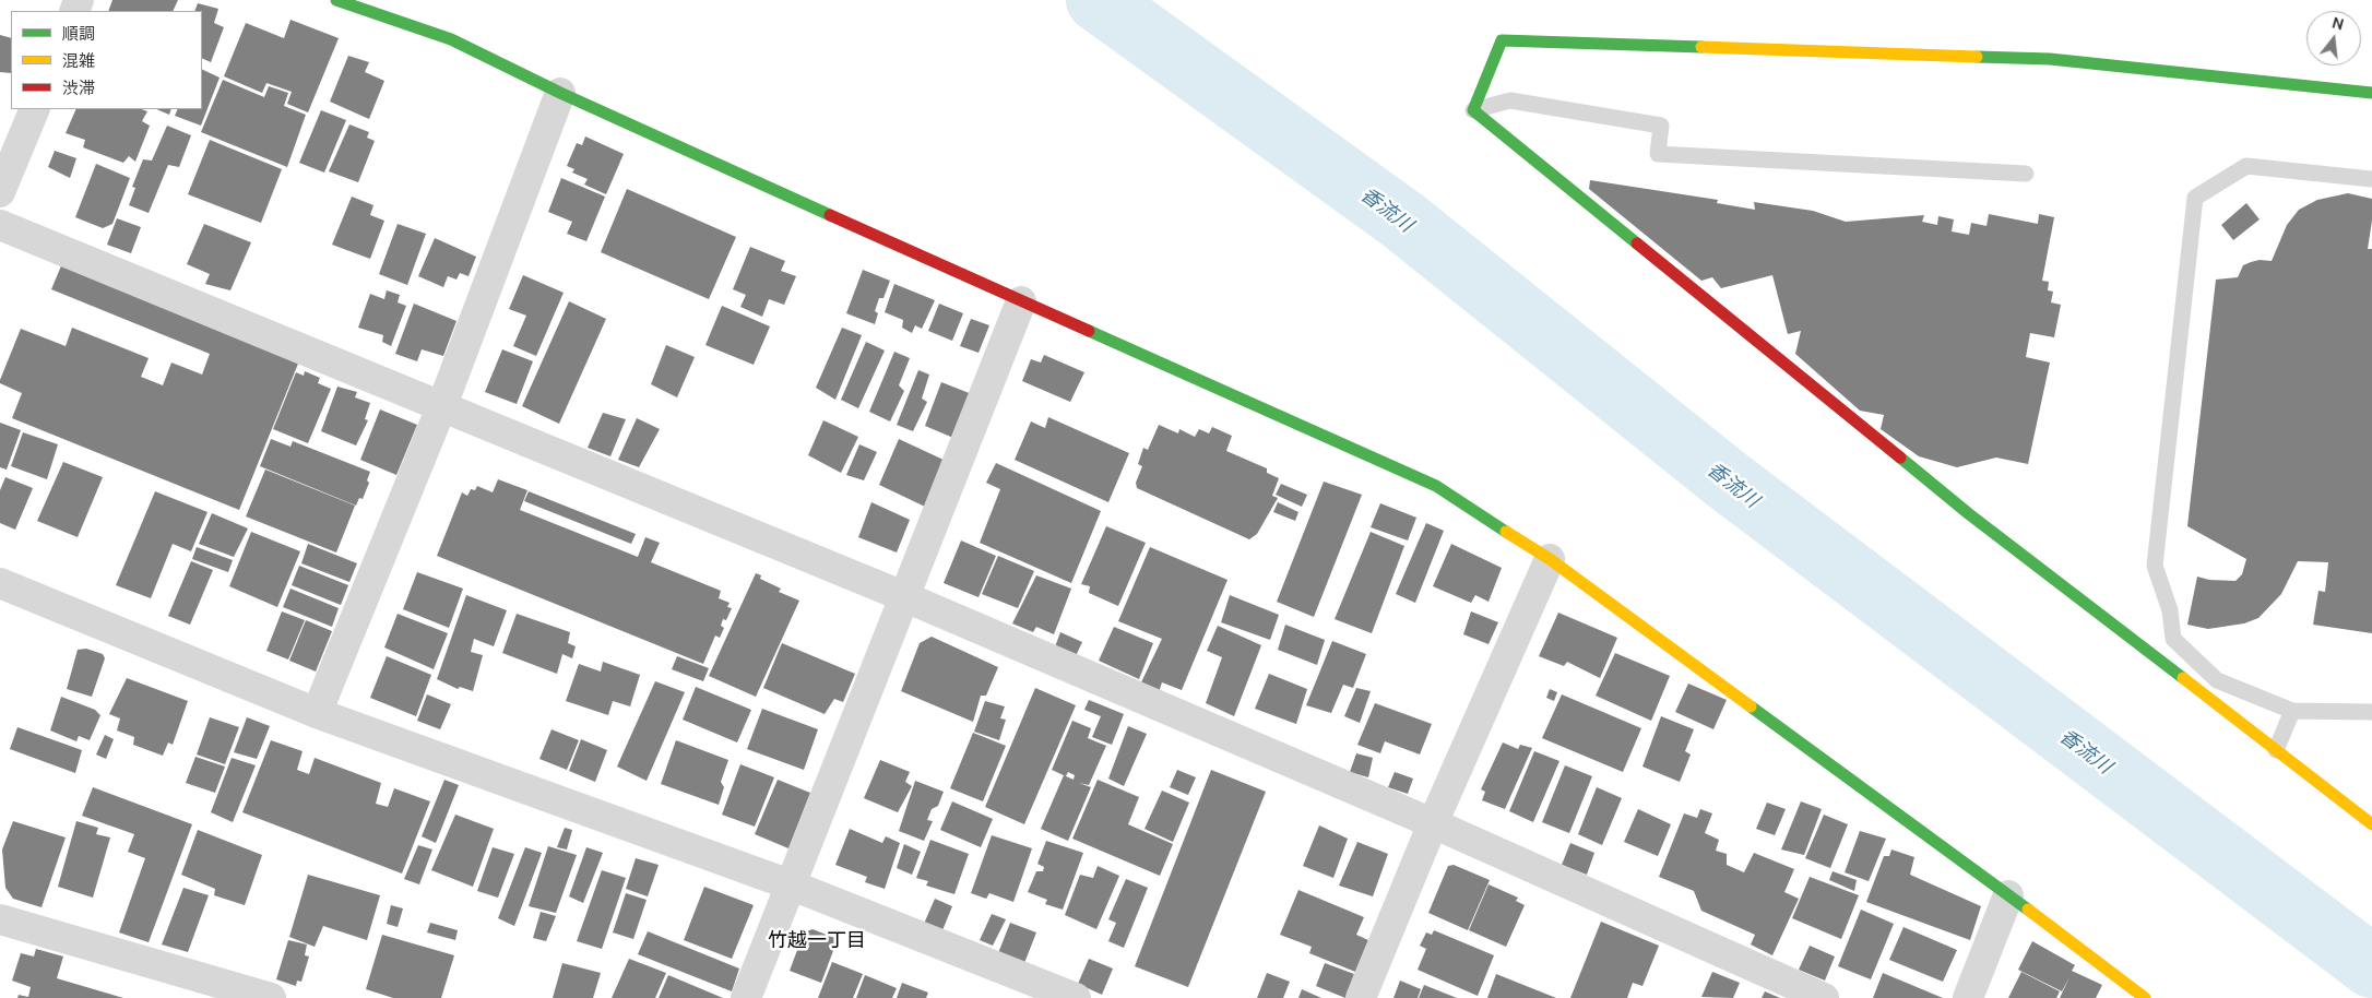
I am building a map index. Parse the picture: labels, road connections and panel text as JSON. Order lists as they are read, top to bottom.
{
  "districts": ["竹越一丁目"],
  "water": ["香流川"],
  "legend": ["順調", "混雑", "渋滞"],
  "north": "top"
}
